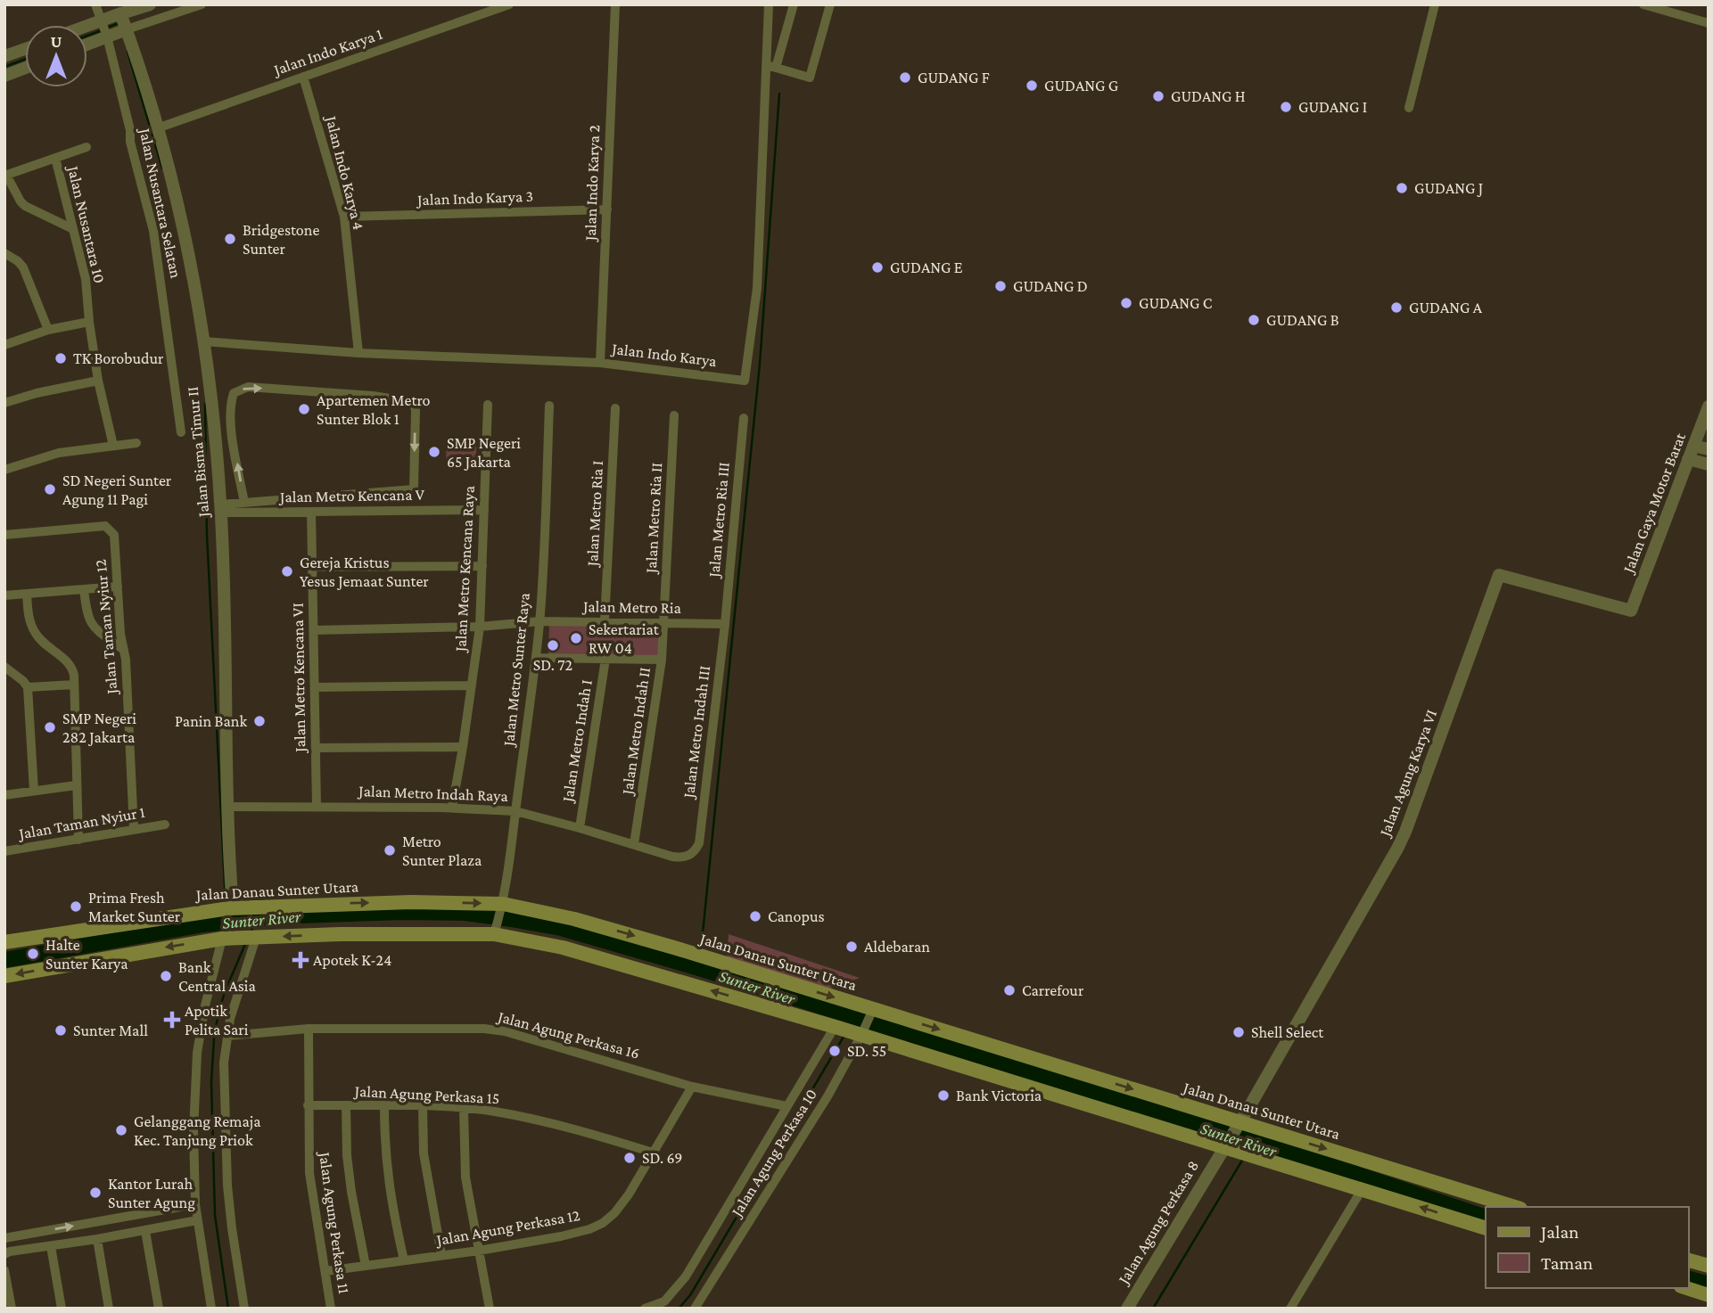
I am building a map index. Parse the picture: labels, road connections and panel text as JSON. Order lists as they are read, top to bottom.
{
  "streets": {
    "main road": ["Jalan Danau Sunter Utara"],
    "street": [
      "Jalan Indo Karya 1",
      "Jalan Indo Karya 4",
      "Jalan Indo Karya 2",
      "Jalan Indo Karya 3",
      "Jalan Nusantara Selatan",
      "Jalan Nusantara 10",
      "Jalan Indo Karya",
      "Jalan Bisma Timur II",
      "Jalan Metro Kencana V",
      "Jalan Gaya Motor Barat",
      "Jalan Metro Ria I",
      "Jalan Metro Ria II",
      "Jalan Metro Ria III",
      "Jalan Metro Kencana Raya",
      "Jalan Metro Ria",
      "Jalan Taman Nyiur 12",
      "Jalan Metro Sunter Raya",
      "Jalan Metro Kencana VI",
      "Jalan Metro Indah II",
      "Jalan Metro Indah III",
      "Jalan Metro Indah I",
      "Jalan Agung Karya VI",
      "Jalan Metro Indah Raya",
      "Jalan Taman Nyiur 1",
      "Jalan Agung Perkasa 16",
      "Jalan Agung Perkasa 15",
      "Jalan Agung Perkasa 10",
      "Jalan Agung Perkasa 8",
      "Jalan Agung Perkasa 11",
      "Jalan Agung Perkasa 12"
    ]
  },
  "crossings": [
    ["Jalan Indo Karya 1", "Jalan Indo Karya 4"],
    ["Jalan Indo Karya 1", "Jalan Bisma Timur II"],
    ["Jalan Indo Karya 4", "Jalan Indo Karya 3"],
    ["Jalan Indo Karya 4", "Jalan Indo Karya"],
    ["Jalan Indo Karya 2", "Jalan Indo Karya 3"],
    ["Jalan Indo Karya 2", "Jalan Indo Karya"],
    ["Jalan Nusantara Selatan", "Jalan Bisma Timur II"],
    ["Jalan Indo Karya", "Jalan Bisma Timur II"],
    ["Jalan Bisma Timur II", "Jalan Metro Kencana V"],
    ["Jalan Bisma Timur II", "Jalan Metro Indah Raya"],
    ["Jalan Bisma Timur II", "Jalan Danau Sunter Utara"],
    ["Jalan Metro Kencana V", "Jalan Metro Kencana Raya"],
    ["Jalan Metro Kencana V", "Jalan Metro Kencana VI"],
    ["Jalan Gaya Motor Barat", "Jalan Agung Karya VI"],
    ["Jalan Metro Ria I", "Jalan Metro Ria"],
    ["Jalan Metro Ria II", "Jalan Metro Ria"],
    ["Jalan Metro Ria II", "Jalan Metro Indah II"],
    ["Jalan Metro Ria III", "Jalan Metro Ria"],
    ["Jalan Metro Ria III", "Jalan Metro Indah III"],
    ["Jalan Metro Kencana Raya", "Jalan Metro Ria"],
    ["Jalan Metro Kencana Raya", "Jalan Metro Indah Raya"],
    ["Jalan Metro Ria", "Jalan Metro Sunter Raya"],
    ["Jalan Metro Ria", "Jalan Metro Kencana VI"],
    ["Jalan Metro Ria", "Jalan Metro Indah II"],
    ["Jalan Metro Ria", "Jalan Metro Indah III"],
    ["Jalan Taman Nyiur 12", "Jalan Taman Nyiur 1"],
    ["Jalan Metro Sunter Raya", "Jalan Metro Indah I"],
    ["Jalan Metro Sunter Raya", "Jalan Metro Indah Raya"],
    ["Jalan Metro Sunter Raya", "Jalan Danau Sunter Utara"],
    ["Jalan Metro Kencana VI", "Jalan Metro Indah Raya"],
    ["Jalan Metro Indah II", "Jalan Metro Indah I"],
    ["Jalan Metro Indah II", "Jalan Metro Indah Raya"],
    ["Jalan Metro Indah III", "Jalan Metro Indah Raya"],
    ["Jalan Metro Indah I", "Jalan Metro Indah Raya"],
    ["Jalan Agung Karya VI", "Jalan Danau Sunter Utara"],
    ["Jalan Agung Karya VI", "Jalan Agung Perkasa 8"],
    ["Jalan Danau Sunter Utara", "Jalan Agung Perkasa 10"],
    ["Jalan Danau Sunter Utara", "Jalan Agung Perkasa 8"],
    ["Jalan Agung Perkasa 16", "Jalan Agung Perkasa 10"],
    ["Jalan Agung Perkasa 16", "Jalan Agung Perkasa 11"],
    ["Jalan Agung Perkasa 16", "Jalan Agung Perkasa 12"],
    ["Jalan Agung Perkasa 15", "Jalan Agung Perkasa 11"],
    ["Jalan Agung Perkasa 15", "Jalan Agung Perkasa 12"],
    ["Jalan Agung Perkasa 11", "Jalan Agung Perkasa 12"]
  ],
  "water": ["Sunter River"],
  "places": {
    "other": [
      "GUDANG F",
      "GUDANG G",
      "GUDANG H",
      "GUDANG I",
      "GUDANG J",
      "Bridgestone Sunter",
      "GUDANG E",
      "GUDANG D",
      "GUDANG C",
      "GUDANG A",
      "GUDANG B",
      "TK Borobudur",
      "Apartemen Metro Sunter Blok 1",
      "SMP Negeri 65 Jakarta",
      "SD Negeri Sunter Agung 11 Pagi",
      "Gereja Kristus Yesus Jemaat Sunter",
      "Sekertariat RW 04",
      "SD. 72",
      "Panin Bank",
      "SMP Negeri 282 Jakarta",
      "Metro Sunter Plaza",
      "Prima Fresh Market Sunter",
      "Canopus",
      "Aldebaran",
      "Halte Sunter Karya",
      "Bank Central Asia",
      "Carrefour",
      "Sunter Mall",
      "Shell Select",
      "SD. 55",
      "Bank Victoria",
      "Gelanggang Remaja Kec. Tanjung Priok",
      "SD. 69",
      "Kantor Lurah Sunter Agung"
    ],
    "health": ["Apotek K-24", "Apotik Pelita Sari"]
  },
  "legend": ["Jalan", "Taman"],
  "north": "top"
}
